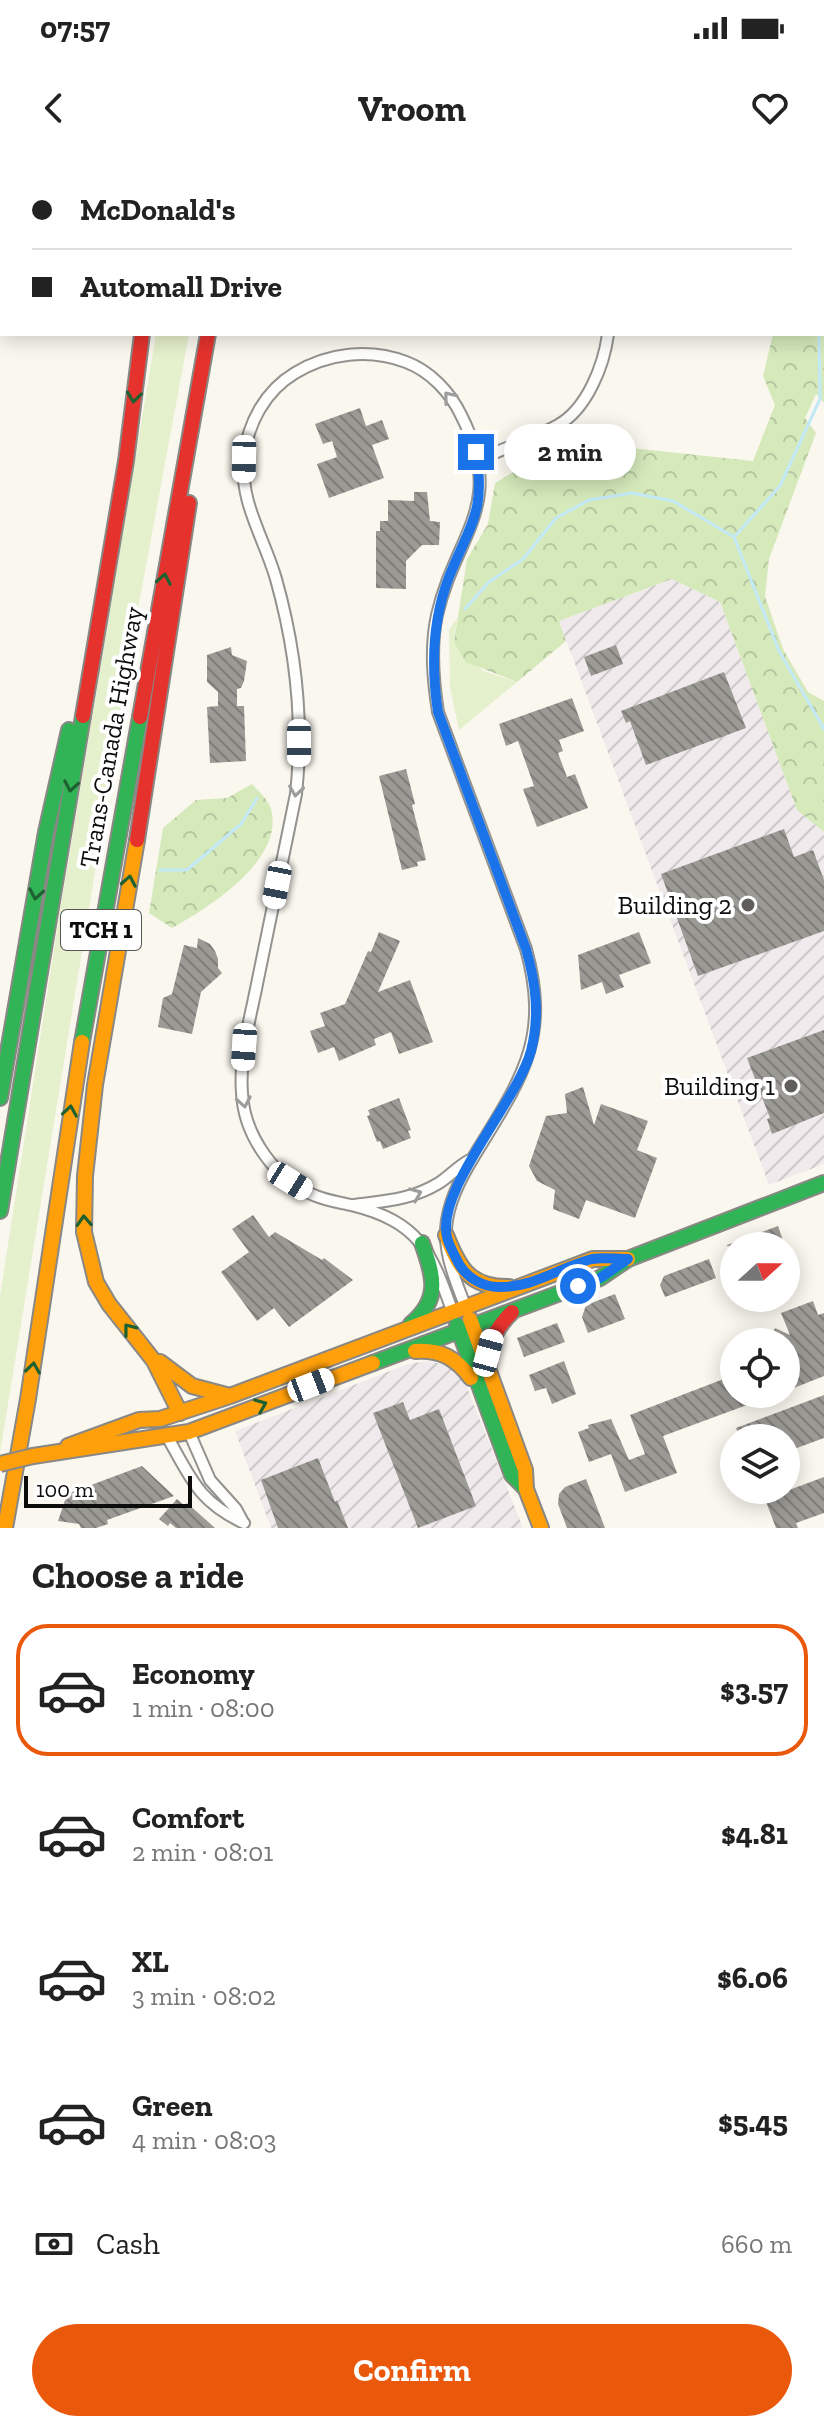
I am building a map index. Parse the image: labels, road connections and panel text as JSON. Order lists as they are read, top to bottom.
{
  "streets": {
    "main road": ["Trans-Canada Highway", "TCH 1"]
  },
  "places": ["Building 2", "Building 1"],
  "scale_bar": "100 m",
  "north": "right",
  "page": {
    "status": "07:57",
    "header": "Vroom",
    "banner": ["McDonald's", "Automall Drive"],
    "bubble": "2 min",
    "scale": "100 m",
    "heading": "Choose a ride",
    "list": [
      {
        "name": "Economy",
        "note": "1 min · 08:00",
        "value": "$3.57"
      },
      {
        "name": "Comfort",
        "note": "2 min · 08:01",
        "value": "$4.81"
      },
      {
        "name": "XL",
        "note": "3 min · 08:02",
        "value": "$6.06"
      },
      {
        "name": "Green",
        "note": "4 min · 08:03",
        "value": "$5.45"
      }
    ],
    "pay": ["Cash", "660 m"],
    "buttons": "Confirm"
  }
}
